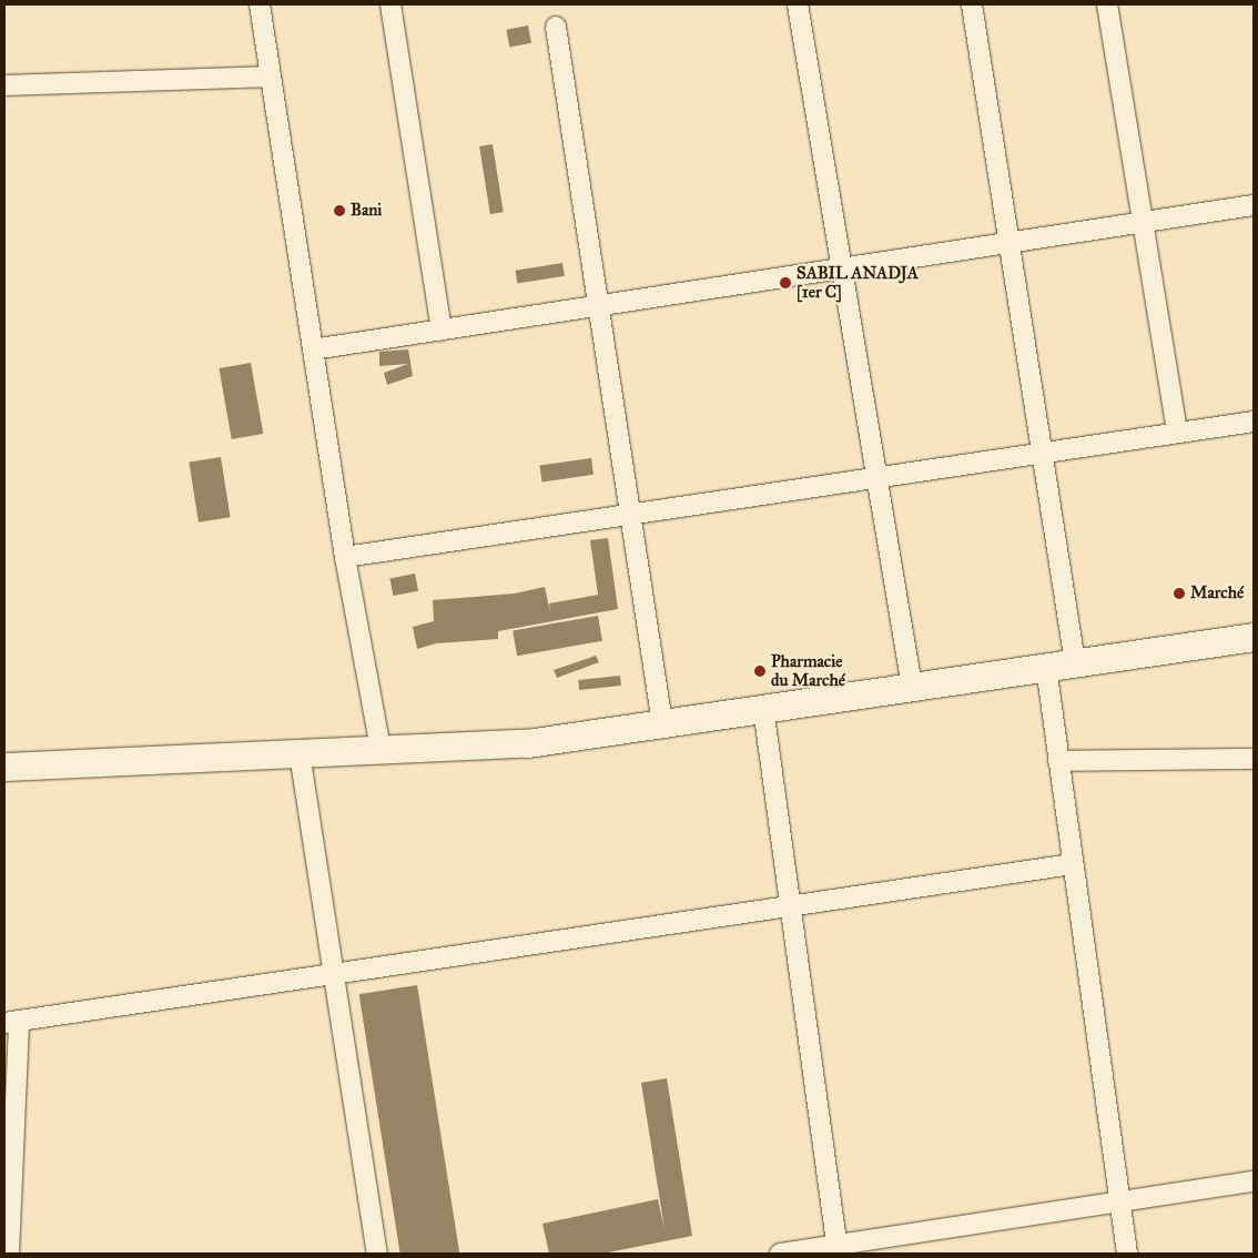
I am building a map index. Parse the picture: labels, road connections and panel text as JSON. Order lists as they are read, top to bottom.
{
  "places": [
    "Bani",
    "SABIL ANADJA [1er C]",
    "Marché",
    "Pharmacie du Marché"
  ]
}
